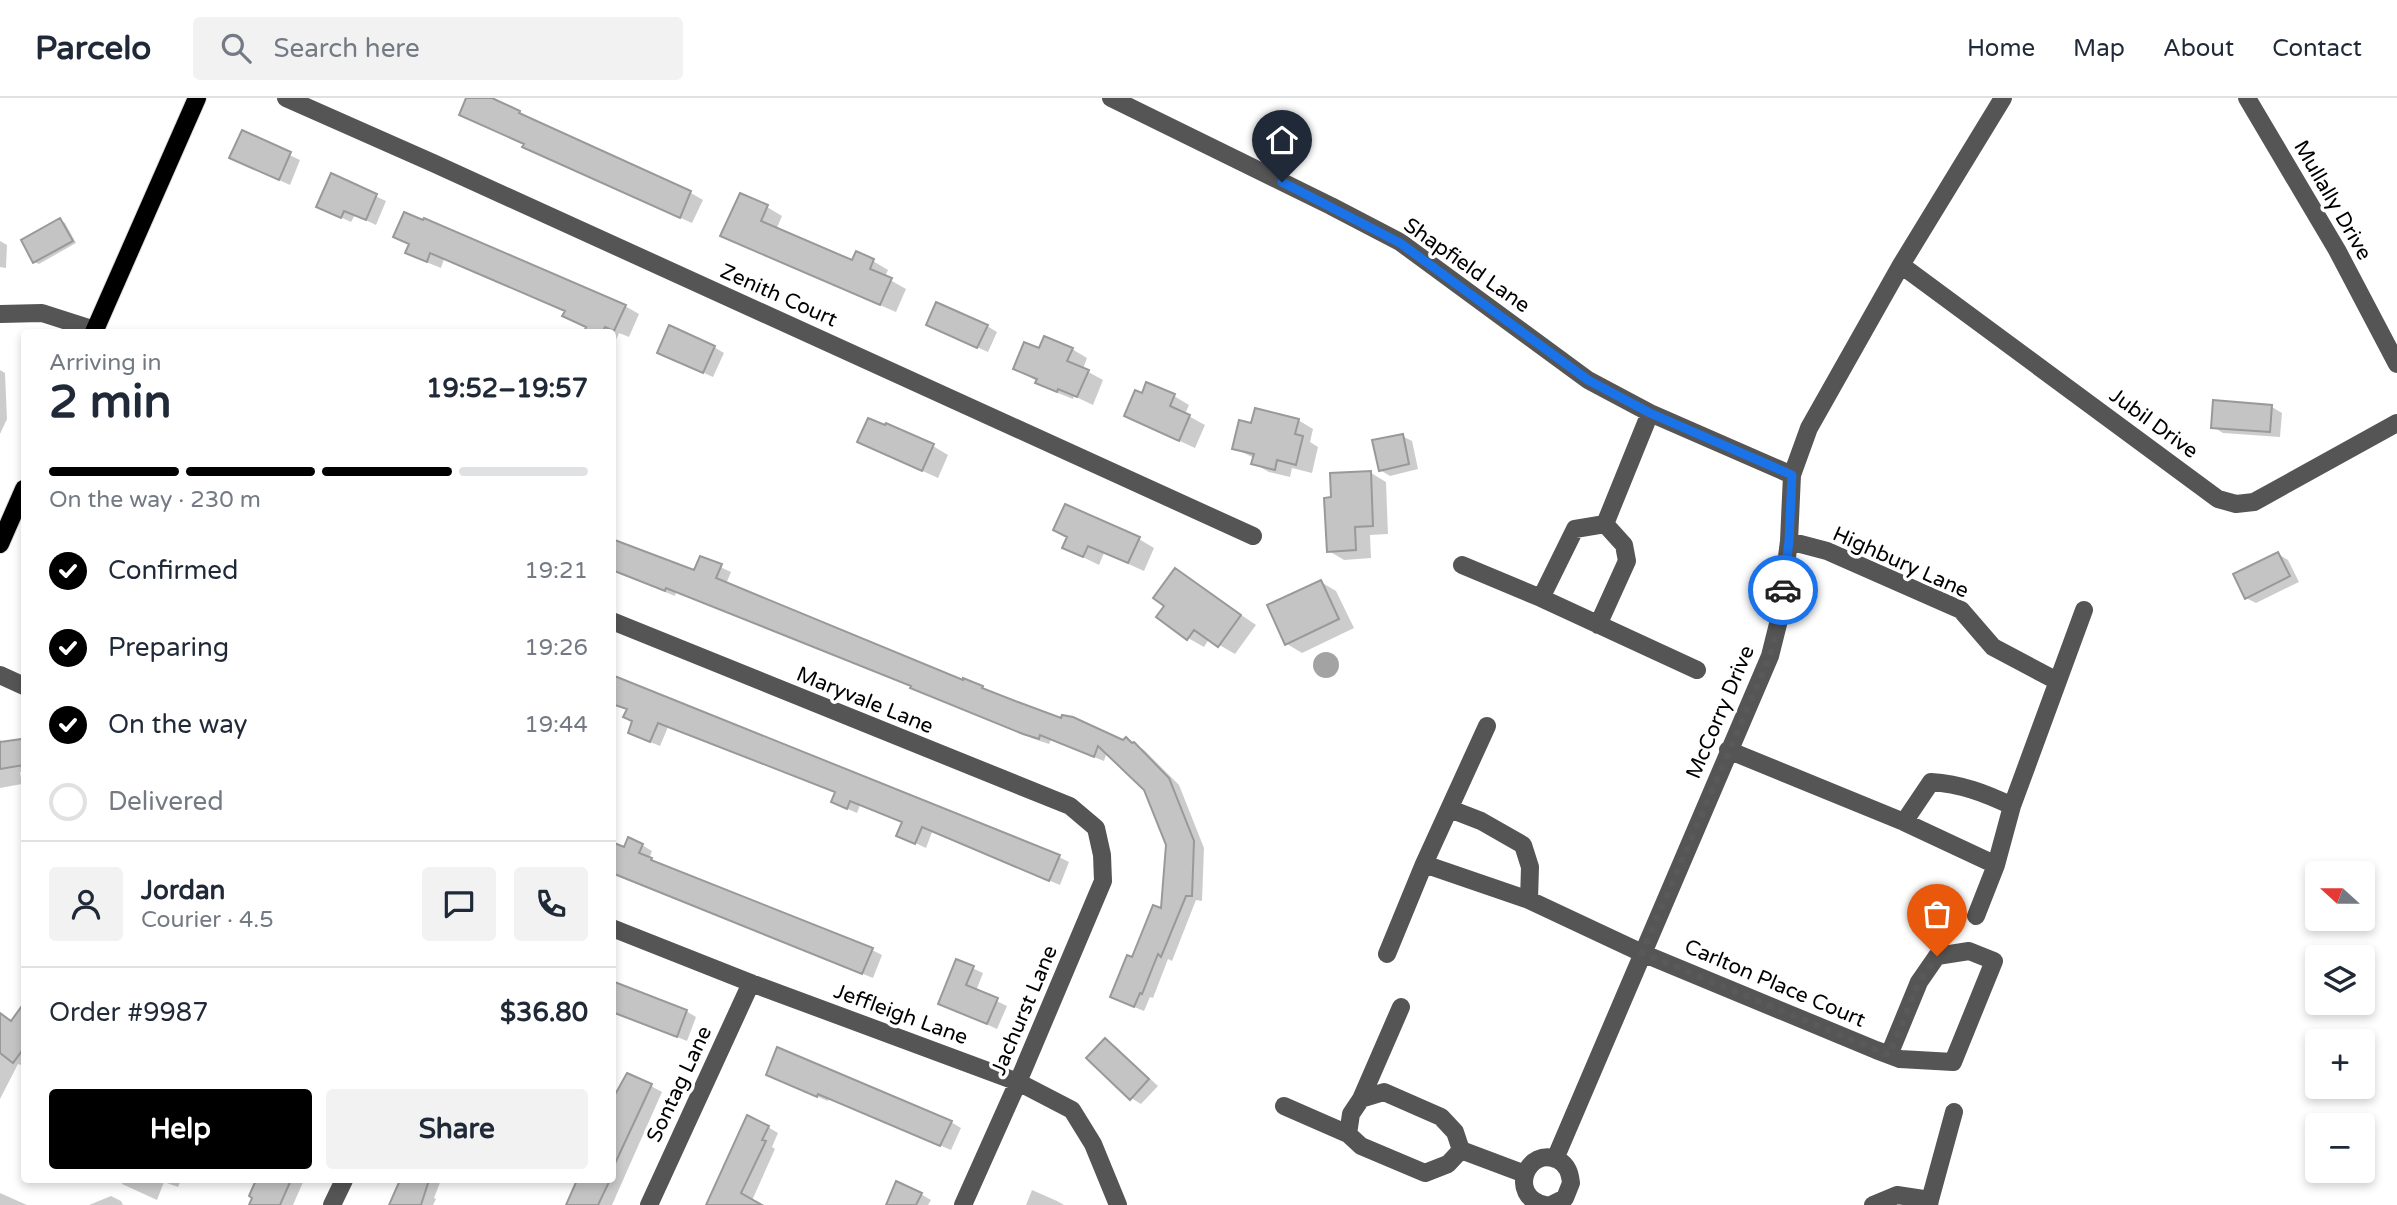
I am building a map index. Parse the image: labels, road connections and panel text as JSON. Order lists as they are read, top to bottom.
{
  "streets": {
    "street": [
      "Mullally Drive",
      "Shapfield Lane",
      "Zenith Court",
      "Jubil Drive",
      "Highbury Lane",
      "Maryvale Lane",
      "McCorry Drive",
      "Carlton Place Court",
      "Jachurst Lane",
      "Jeffleigh Lane",
      "Sontag Lane"
    ]
  },
  "crossings": [
    ["Shapfield Lane", "McCorry Drive"],
    ["Jubil Drive", "McCorry Drive"],
    ["Highbury Lane", "McCorry Drive"],
    ["Maryvale Lane", "Jachurst Lane"],
    ["McCorry Drive", "Carlton Place Court"],
    ["Jachurst Lane", "Jeffleigh Lane"],
    ["Jeffleigh Lane", "Sontag Lane"]
  ],
  "north": "left",
  "page": {
    "header": "Parcelo",
    "search": "Search here",
    "nav": [
      "Home",
      "Map",
      "About",
      "Contact"
    ],
    "heading": ["2 min", "Arriving in", "19:52–19:57"],
    "panel": [
      "Jordan",
      "Courier · 4.5",
      "Order #9987",
      "$36.80"
    ],
    "bar": "On the way · 230 m",
    "list": [
      ["Confirmed", "19:21"],
      ["Preparing", "19:26"],
      ["On the way", "19:44"],
      "Delivered"
    ],
    "map_buttons": ["+", "−"],
    "buttons": ["Help", "Share"]
  }
}
